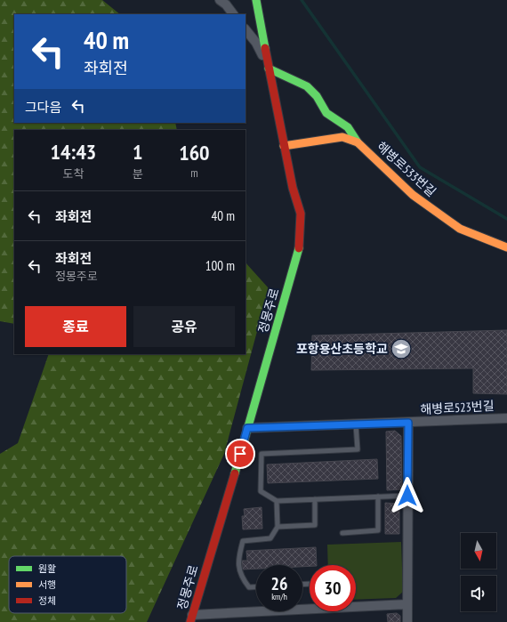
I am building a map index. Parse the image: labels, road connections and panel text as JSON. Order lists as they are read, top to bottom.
{
  "streets": {
    "main road": ["해병로533번길", "정몽주로"],
    "street": ["해병로523번길"]
  },
  "crossings": [
    ["해병로533번길", "정몽주로"],
    ["정몽주로", "해병로523번길"]
  ],
  "places": {
    "school or university": ["포항용산초등학교"]
  },
  "legend": ["원활", "서행", "정체"],
  "north": "bottom",
  "page": {
    "turn": ["40 m", "좌회전"],
    "then": "그다음",
    "eta": [
      "14:43",
      "도착",
      "1",
      "분",
      "160",
      "m"
    ],
    "list": [
      {
        "name": "좌회전",
        "value": "40 m"
      },
      {
        "name": "좌회전",
        "note": "정몽주로",
        "value": "100 m"
      }
    ],
    "buttons": ["종료", "공유"],
    "speed": "26 km/h",
    "limit": "30"
  }
}
